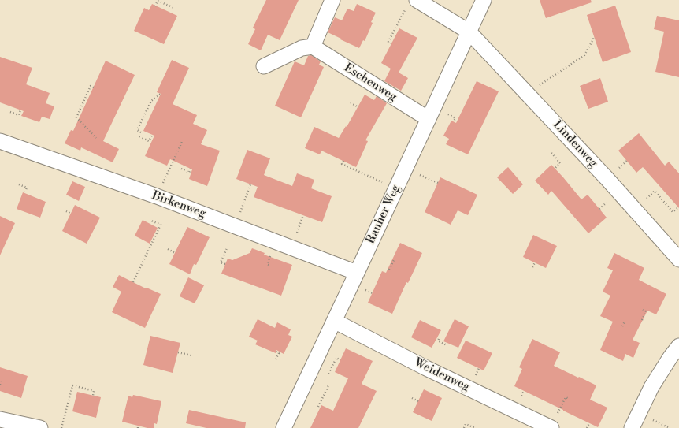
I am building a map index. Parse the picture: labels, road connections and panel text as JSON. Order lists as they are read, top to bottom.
{
  "streets": {
    "street": [
      "Eschenweg",
      "Lindenweg",
      "Birkenweg",
      "Rauher Weg",
      "Weidenweg"
    ]
  },
  "crossings": [
    ["Eschenweg", "Rauher Weg"],
    ["Lindenweg", "Rauher Weg"],
    ["Birkenweg", "Rauher Weg"],
    ["Rauher Weg", "Weidenweg"]
  ]
}
